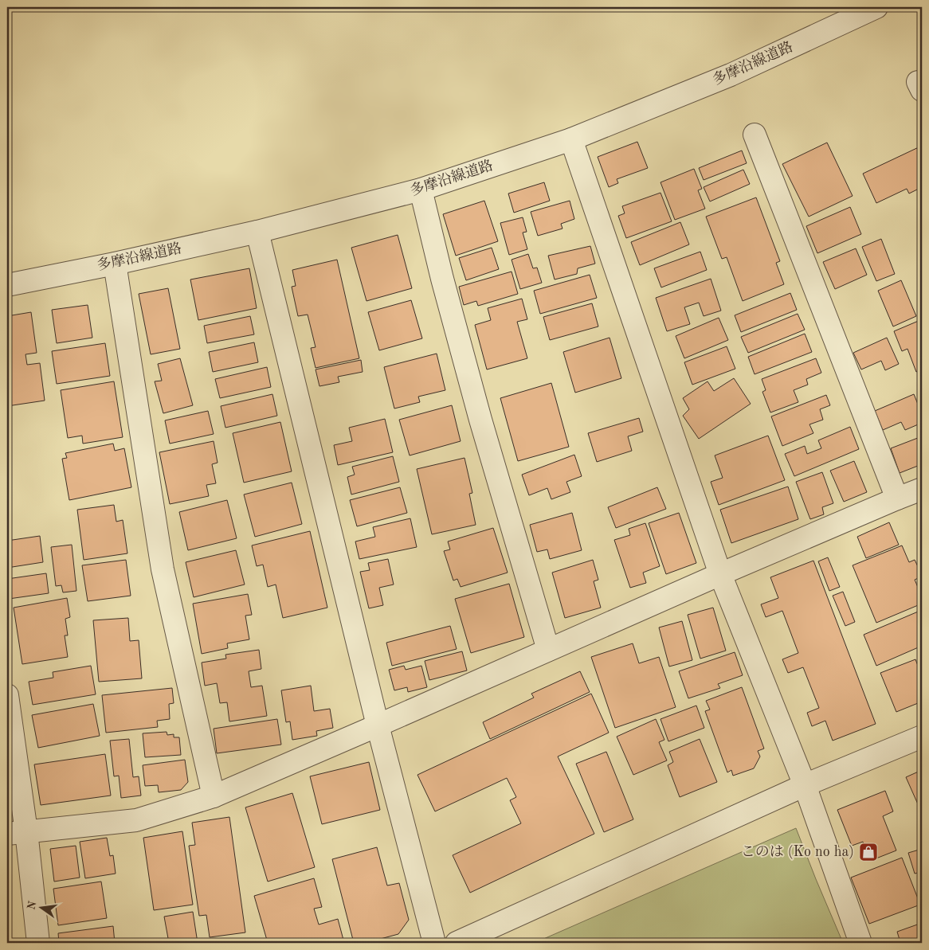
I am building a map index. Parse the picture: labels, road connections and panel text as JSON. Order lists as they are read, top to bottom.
{
  "streets": {
    "street": ["多摩沿線道路"]
  },
  "places": {
    "shop": ["このは (Ko no ha)"]
  },
  "north": "left"
}
